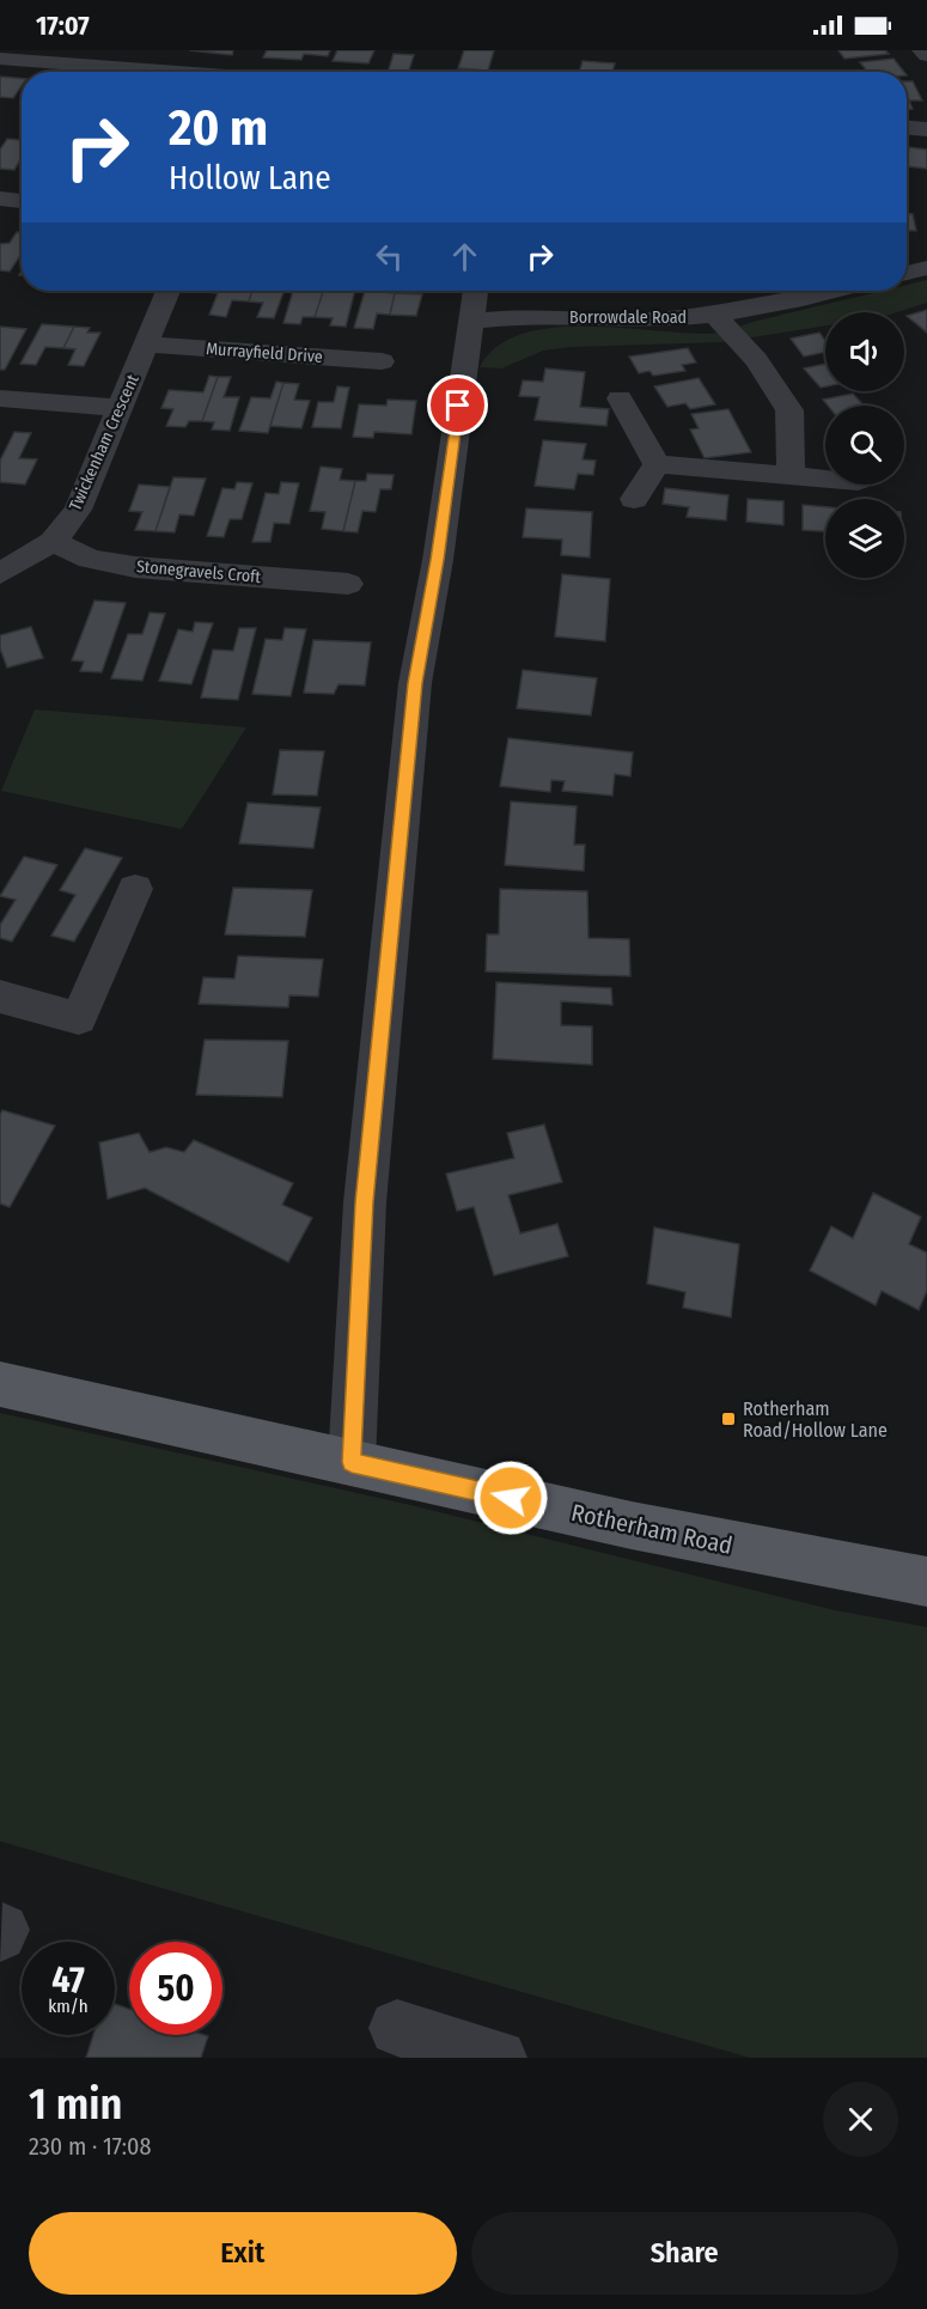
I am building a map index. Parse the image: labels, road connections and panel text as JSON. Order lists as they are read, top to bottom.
{
  "streets": {
    "main road": ["Rotherham Road"],
    "street": [
      "Borrowdale Road",
      "Murrayfield Drive",
      "Twickenham Crescent",
      "Stonegravels Croft"
    ]
  },
  "crossings": [
    ["Murrayfield Drive", "Twickenham Crescent"],
    ["Twickenham Crescent", "Stonegravels Croft"]
  ],
  "places": {
    "transit": ["Rotherham Road/Hollow Lane"]
  },
  "page": {
    "status": "17:07",
    "turn": ["20 m", "Hollow Lane"],
    "speed": "47 km/h",
    "limit": "50",
    "heading": ["1 min", "230 m · 17:08"],
    "buttons": ["Exit", "Share"]
  }
}
